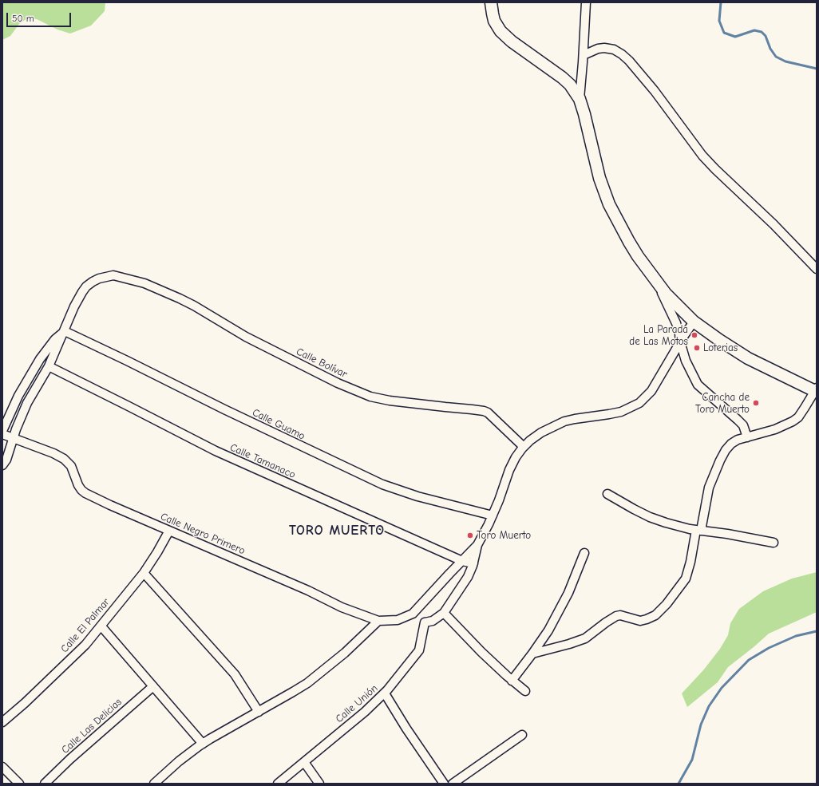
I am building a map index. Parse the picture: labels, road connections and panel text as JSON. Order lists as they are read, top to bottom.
{
  "streets": {
    "street": [
      "Calle Bolívar",
      "Calle Guamo",
      "Calle Tamanaco",
      "Calle Negro Primero",
      "Calle El Palmar",
      "Calle Unión",
      "Calle Las Delicias"
    ]
  },
  "crossings": [
    ["Calle Bolívar", "Calle Guamo"],
    ["Calle Negro Primero", "Calle El Palmar"]
  ],
  "districts": ["TORO MUERTO"],
  "places": [
    "La Parada de Las Motos",
    "Loterias",
    "Cancha de Toro Muerto",
    "Toro Muerto"
  ],
  "scale_bar": "50 m"
}
